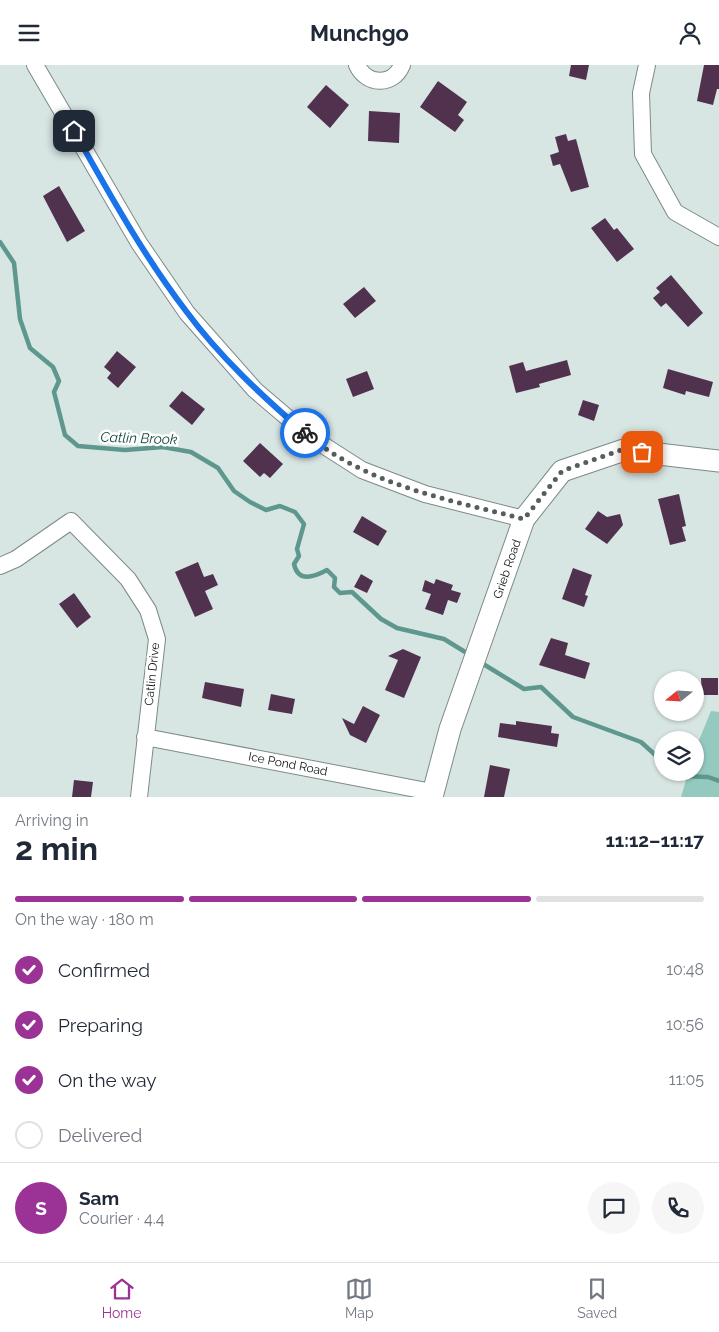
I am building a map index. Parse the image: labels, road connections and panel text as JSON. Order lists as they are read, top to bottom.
{
  "streets": {
    "main road": ["Grieb Road"],
    "street": ["Catlin Drive", "Ice Pond Road"]
  },
  "crossings": [
    ["Grieb Road", "Ice Pond Road"],
    ["Catlin Drive", "Ice Pond Road"]
  ],
  "water": ["Catlin Brook"],
  "north": "left",
  "page": {
    "header": "Munchgo",
    "heading": ["2 min", "Arriving in", "11:12–11:17"],
    "panel": ["Sam", "Courier · 4.4"],
    "bar": "On the way · 180 m",
    "list": [
      ["Confirmed", "10:48"],
      ["Preparing", "10:56"],
      ["On the way", "11:05"],
      "Delivered"
    ],
    "round": "S",
    "tabs": ["Home", "Map", "Saved"]
  }
}
